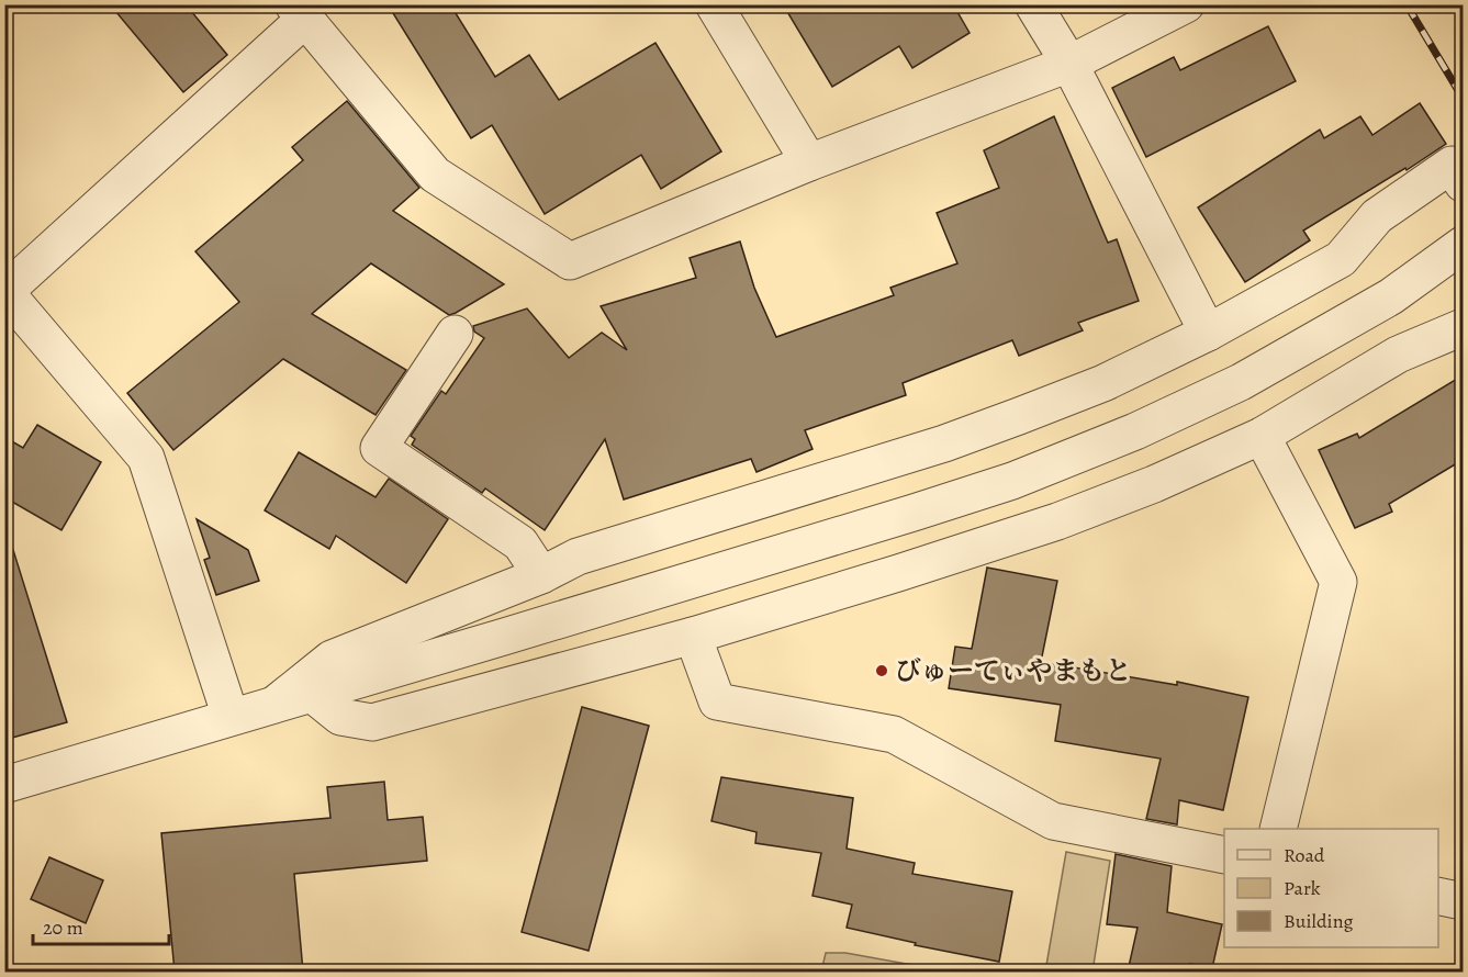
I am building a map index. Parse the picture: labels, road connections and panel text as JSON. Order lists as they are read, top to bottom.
{
  "places": ["びゅーてぃやまもと"],
  "legend": ["Road", "Park", "Building"],
  "scale_bar": "20 m"
}
